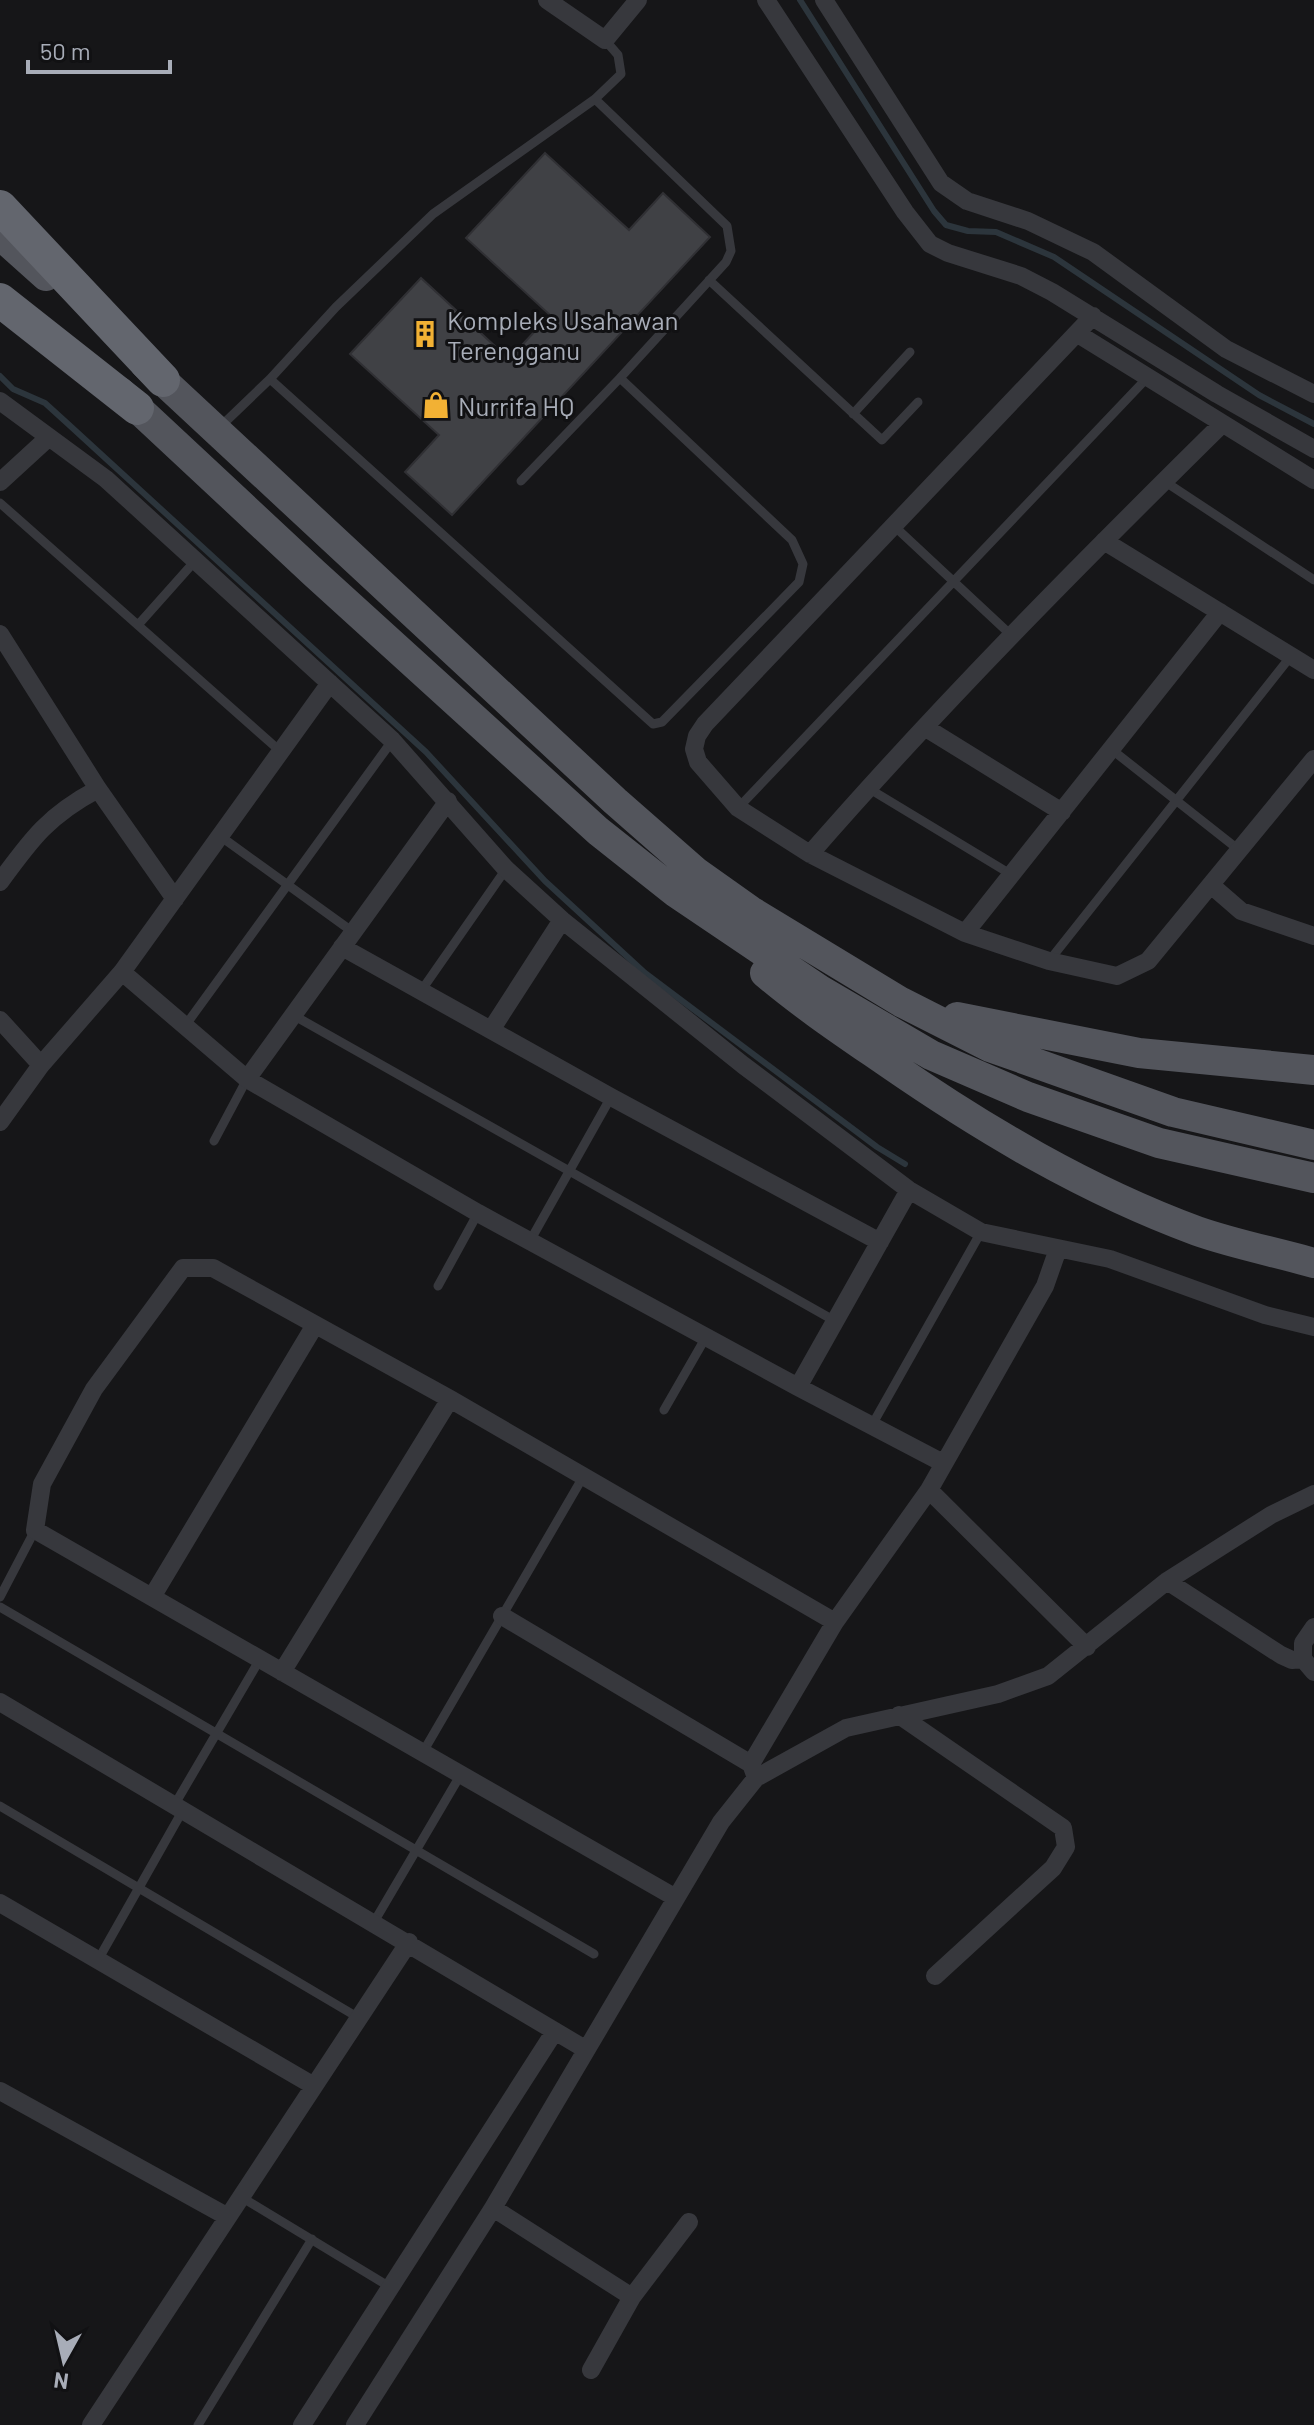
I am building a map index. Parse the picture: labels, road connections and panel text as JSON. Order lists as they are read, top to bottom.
{
  "places": {
    "building": ["Kompleks Usahawan Terengganu"],
    "shop": ["Nurrifa HQ"]
  },
  "scale_bar": "50 m",
  "north": "bottom"
}
